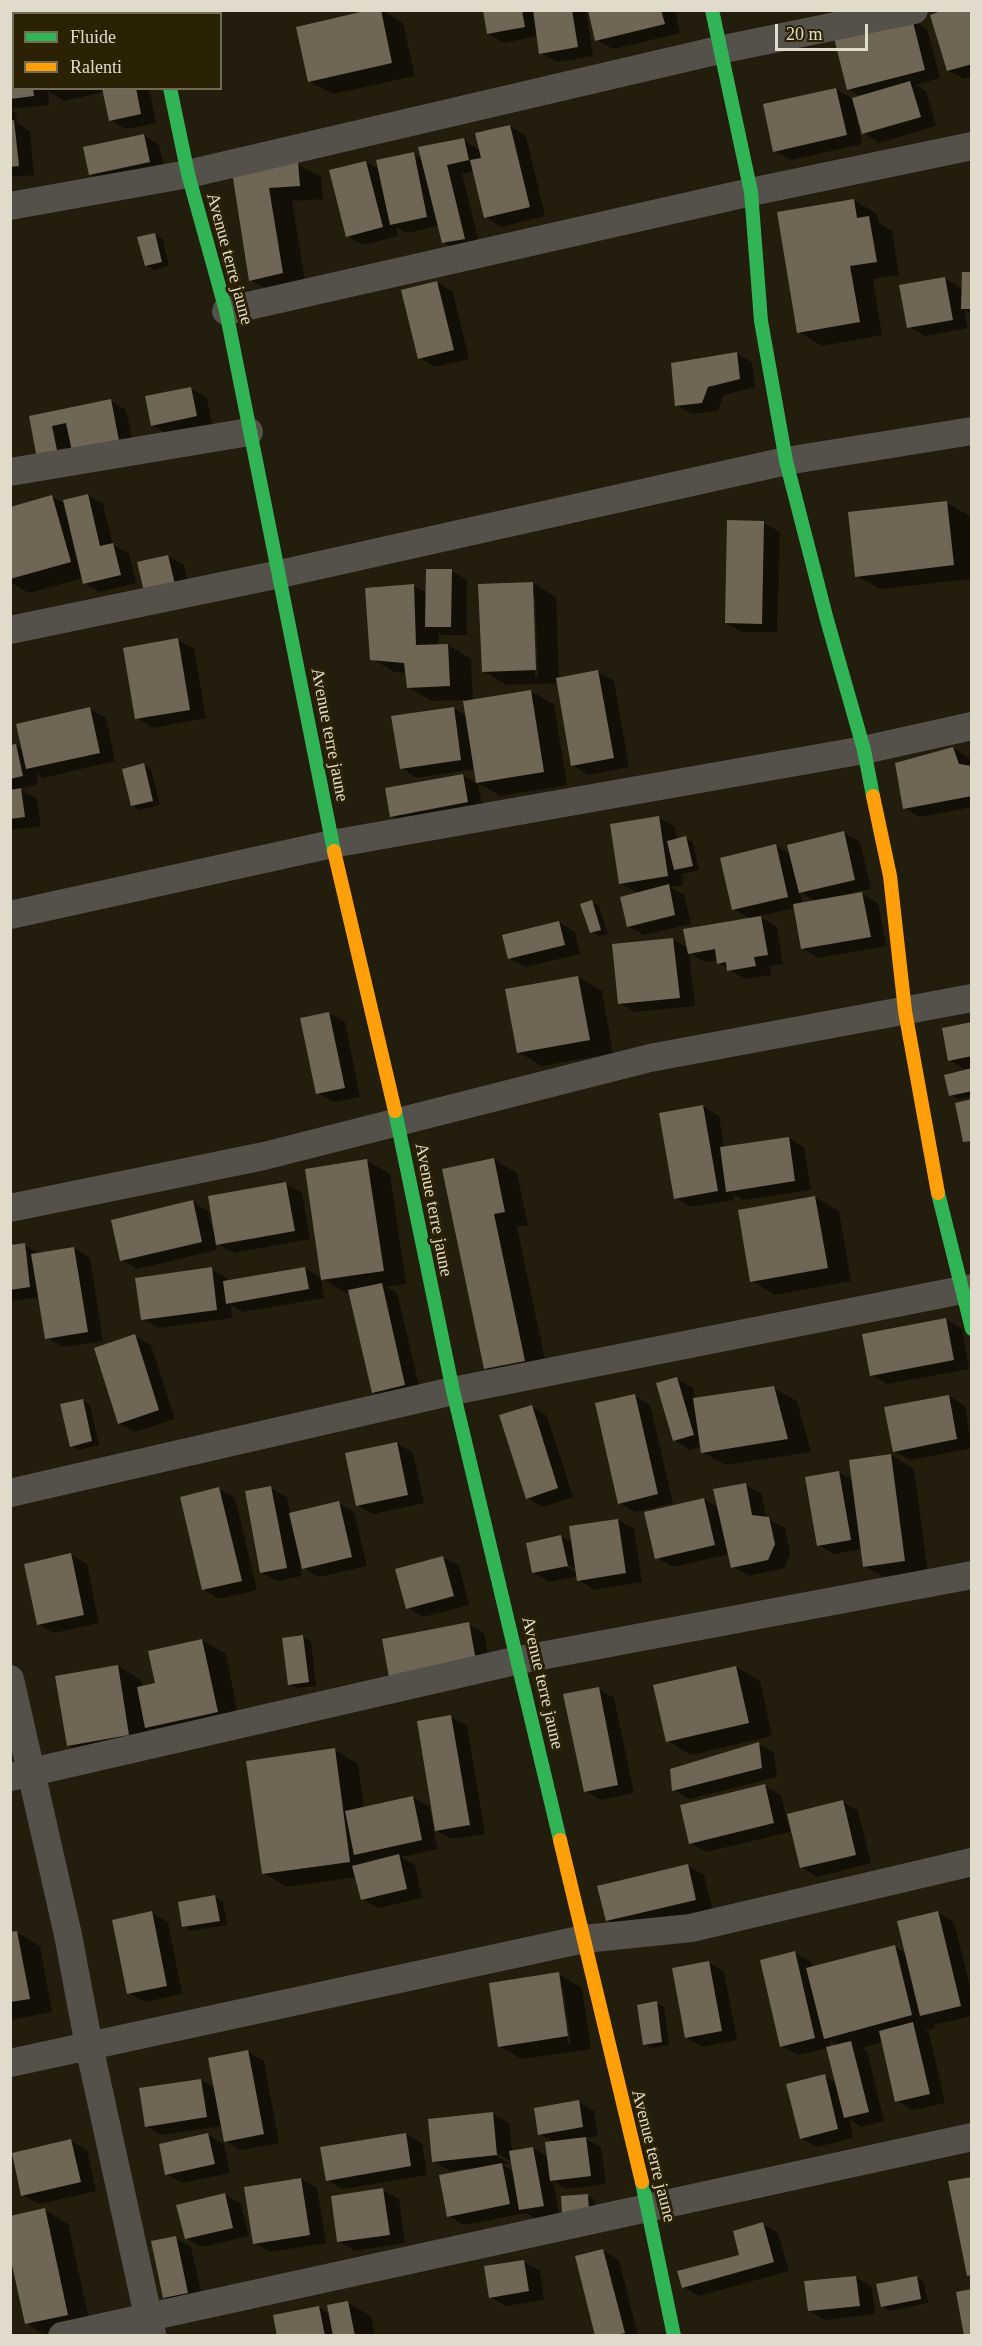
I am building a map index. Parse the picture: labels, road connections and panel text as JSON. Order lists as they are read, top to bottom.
{
  "streets": {
    "street": ["Avenue terre jaune"]
  },
  "legend": ["Fluide", "Ralenti"],
  "scale_bar": "20 m"
}
